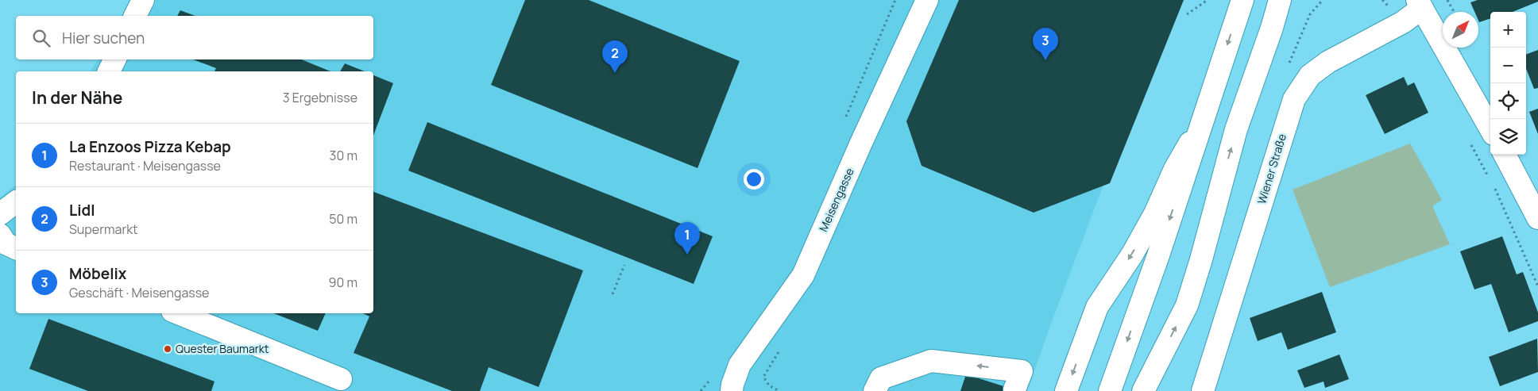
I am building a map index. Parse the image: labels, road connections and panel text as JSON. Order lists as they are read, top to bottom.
{
  "streets": {
    "main road": ["Wiener Straße", "Meisengasse"]
  },
  "places": ["Quester Baumarkt"],
  "north": "top right",
  "page": {
    "map_buttons": ["+", "−"],
    "search": "Hier suchen",
    "pins": ["3", "2", "1"],
    "heading": ["In der Nähe", "3 Ergebnisse"],
    "list": [
      {
        "mark": "1",
        "name": "La Enzoos Pizza Kebap",
        "note": "Restaurant · Meisengasse",
        "value": "30 m"
      },
      {
        "mark": "2",
        "name": "Lidl",
        "note": "Supermarkt",
        "value": "50 m"
      },
      {
        "mark": "3",
        "name": "Möbelix",
        "note": "Geschäft · Meisengasse",
        "value": "90 m"
      }
    ]
  }
}
